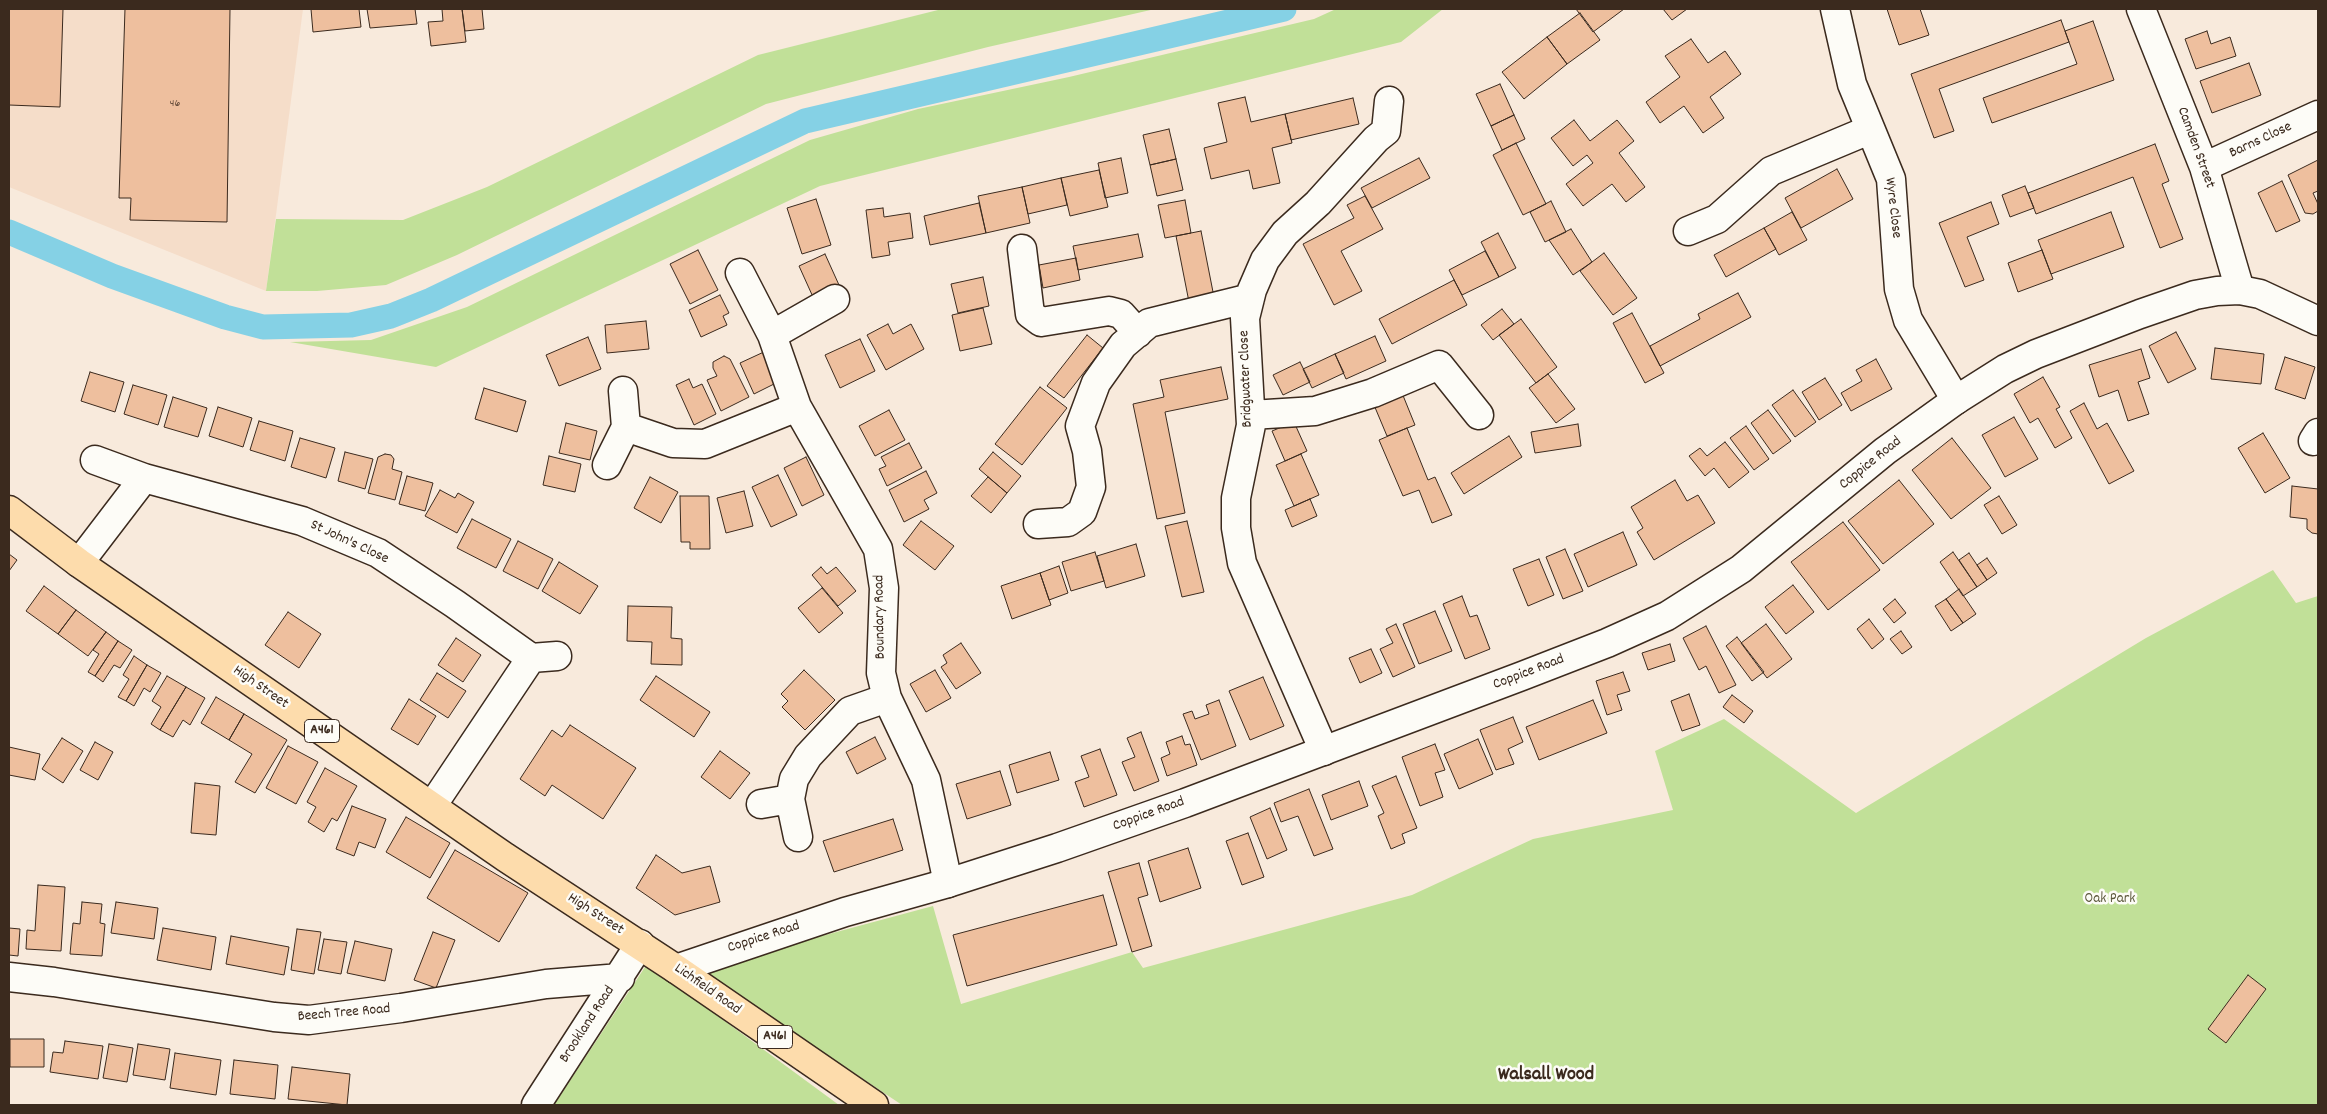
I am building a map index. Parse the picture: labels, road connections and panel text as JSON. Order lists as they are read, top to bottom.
{
  "streets": {
    "highway": ["High Street", "A461", "Lichfield Road"],
    "street": [
      "Barns Close",
      "Camden Street",
      "Wyre Close",
      "Bridgwater Close",
      "Coppice Road",
      "St John's Close",
      "Boundary Road",
      "Beech Tree Road",
      "Brookland Road"
    ]
  },
  "crossings": [
    ["Barns Close", "Camden Street"],
    ["Camden Street", "Coppice Road"],
    ["Wyre Close", "Coppice Road"],
    ["Bridgwater Close", "Coppice Road"],
    ["Coppice Road", "Boundary Road"],
    ["Coppice Road", "Lichfield Road"],
    ["St John's Close", "High Street"],
    ["High Street", "Lichfield Road"],
    ["High Street", "Brookland Road"],
    ["Lichfield Road", "Brookland Road"],
    ["Beech Tree Road", "Brookland Road"]
  ],
  "districts": ["Walsall Wood"],
  "parks": ["Oak Park"],
  "house_numbers": ["46"]
}
